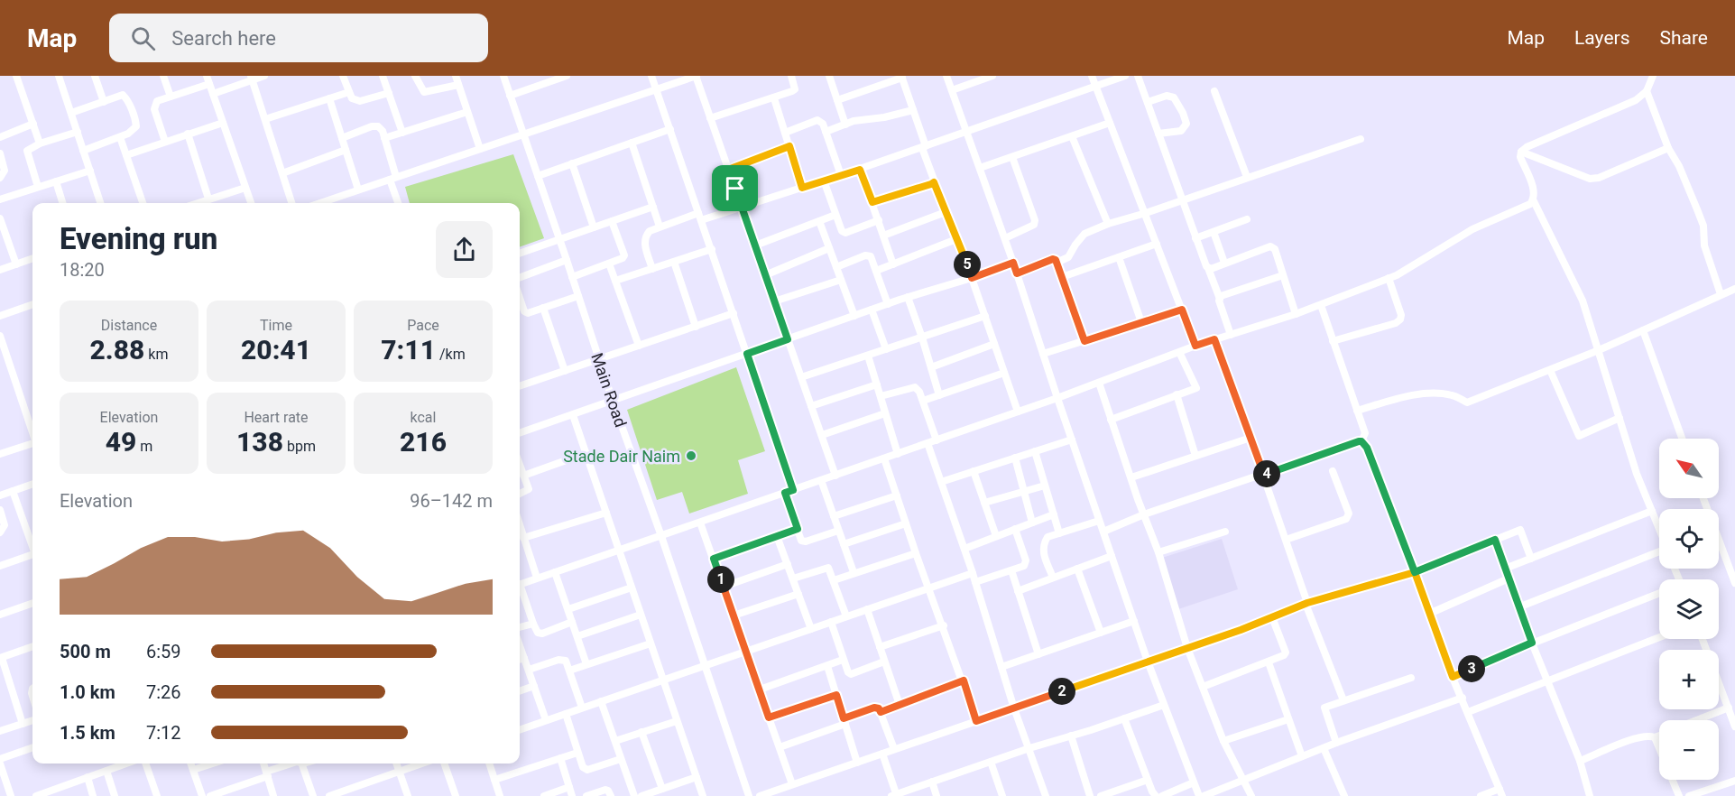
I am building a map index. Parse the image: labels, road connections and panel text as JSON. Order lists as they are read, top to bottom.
{
  "streets": {
    "street": ["Main Road"]
  },
  "places": ["Stade Dair Naim"],
  "north": "top left",
  "page": {
    "header": "Map",
    "search": "Search here",
    "nav": ["Map", "Layers", "Share"],
    "heading": ["Evening run", "18:20"],
    "pins": [
      "5",
      "4",
      "1",
      "3",
      "2"
    ],
    "stats": [
      ["Distance", "2.88 km"],
      ["Time", "20:41"],
      ["Pace", "7:11 /km"],
      ["Elevation", "49 m"],
      ["Heart rate", "138 bpm"],
      ["kcal", "216"]
    ],
    "map_buttons": ["+", "−"],
    "chart": ["Elevation", "96–142 m"],
    "list": [
      {
        "name": "500 m",
        "note": "6:59"
      },
      {
        "name": "1.0 km",
        "note": "7:26"
      },
      {
        "name": "1.5 km",
        "note": "7:12"
      }
    ]
  }
}
